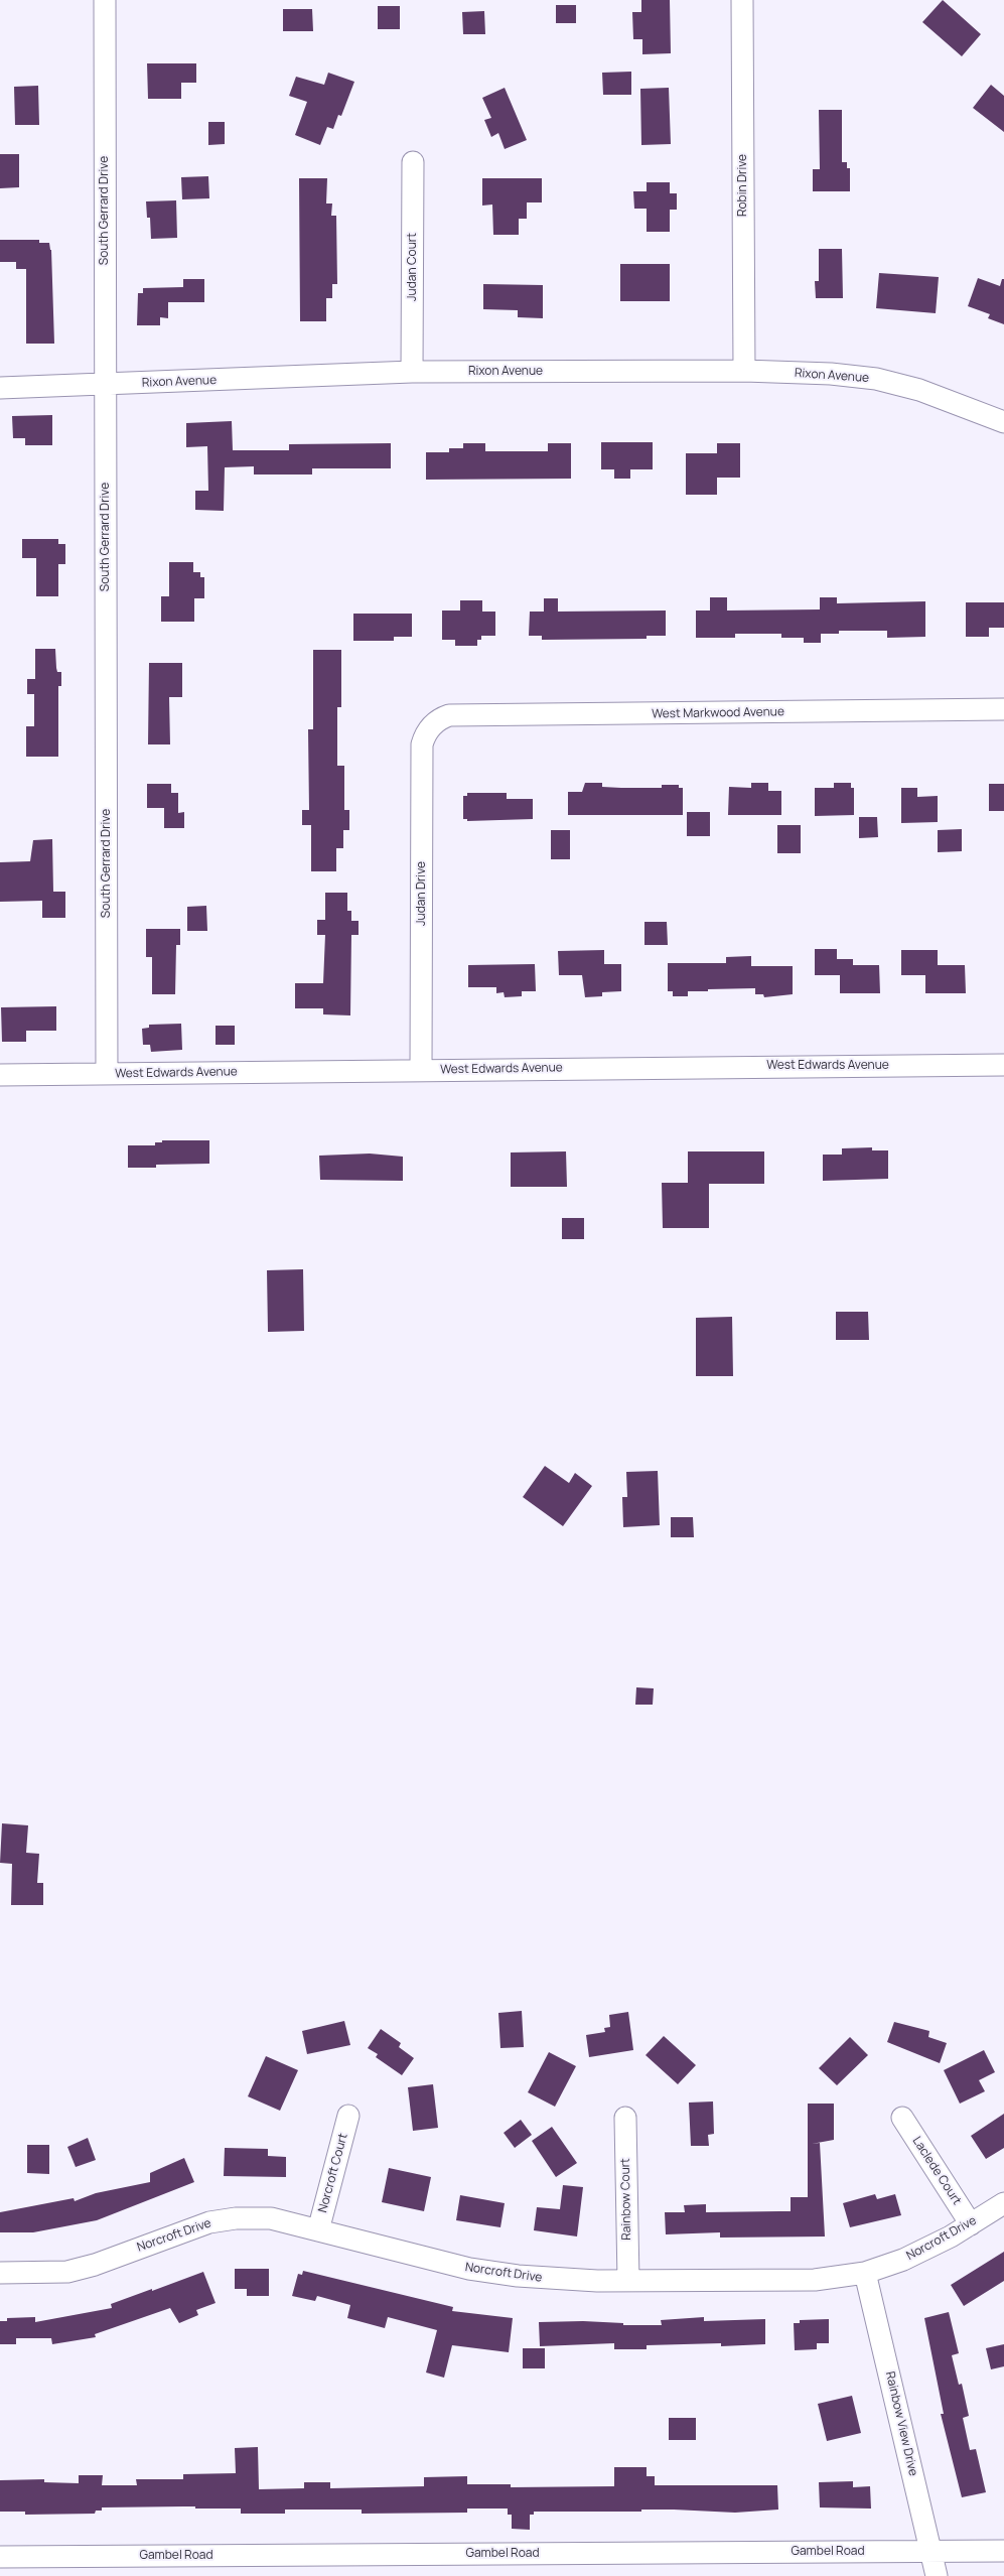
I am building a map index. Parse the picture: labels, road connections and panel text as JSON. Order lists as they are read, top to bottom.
{
  "streets": {
    "street": [
      "Robin Drive",
      "South Gerrard Drive",
      "Judan Court",
      "Rixon Avenue",
      "West Markwood Avenue",
      "Judan Drive",
      "West Edwards Avenue",
      "Laclede Court",
      "Norcroft Court",
      "Rainbow Court",
      "Norcroft Drive",
      "Rainbow View Drive",
      "Gambel Road"
    ]
  },
  "crossings": [
    ["Robin Drive", "Rixon Avenue"],
    ["South Gerrard Drive", "Rixon Avenue"],
    ["South Gerrard Drive", "West Edwards Avenue"],
    ["Judan Court", "Rixon Avenue"],
    ["West Markwood Avenue", "Judan Drive"],
    ["Judan Drive", "West Edwards Avenue"],
    ["Laclede Court", "Norcroft Drive"],
    ["Norcroft Court", "Norcroft Drive"],
    ["Rainbow Court", "Norcroft Drive"],
    ["Norcroft Drive", "Rainbow View Drive"],
    ["Rainbow View Drive", "Gambel Road"]
  ]
}
